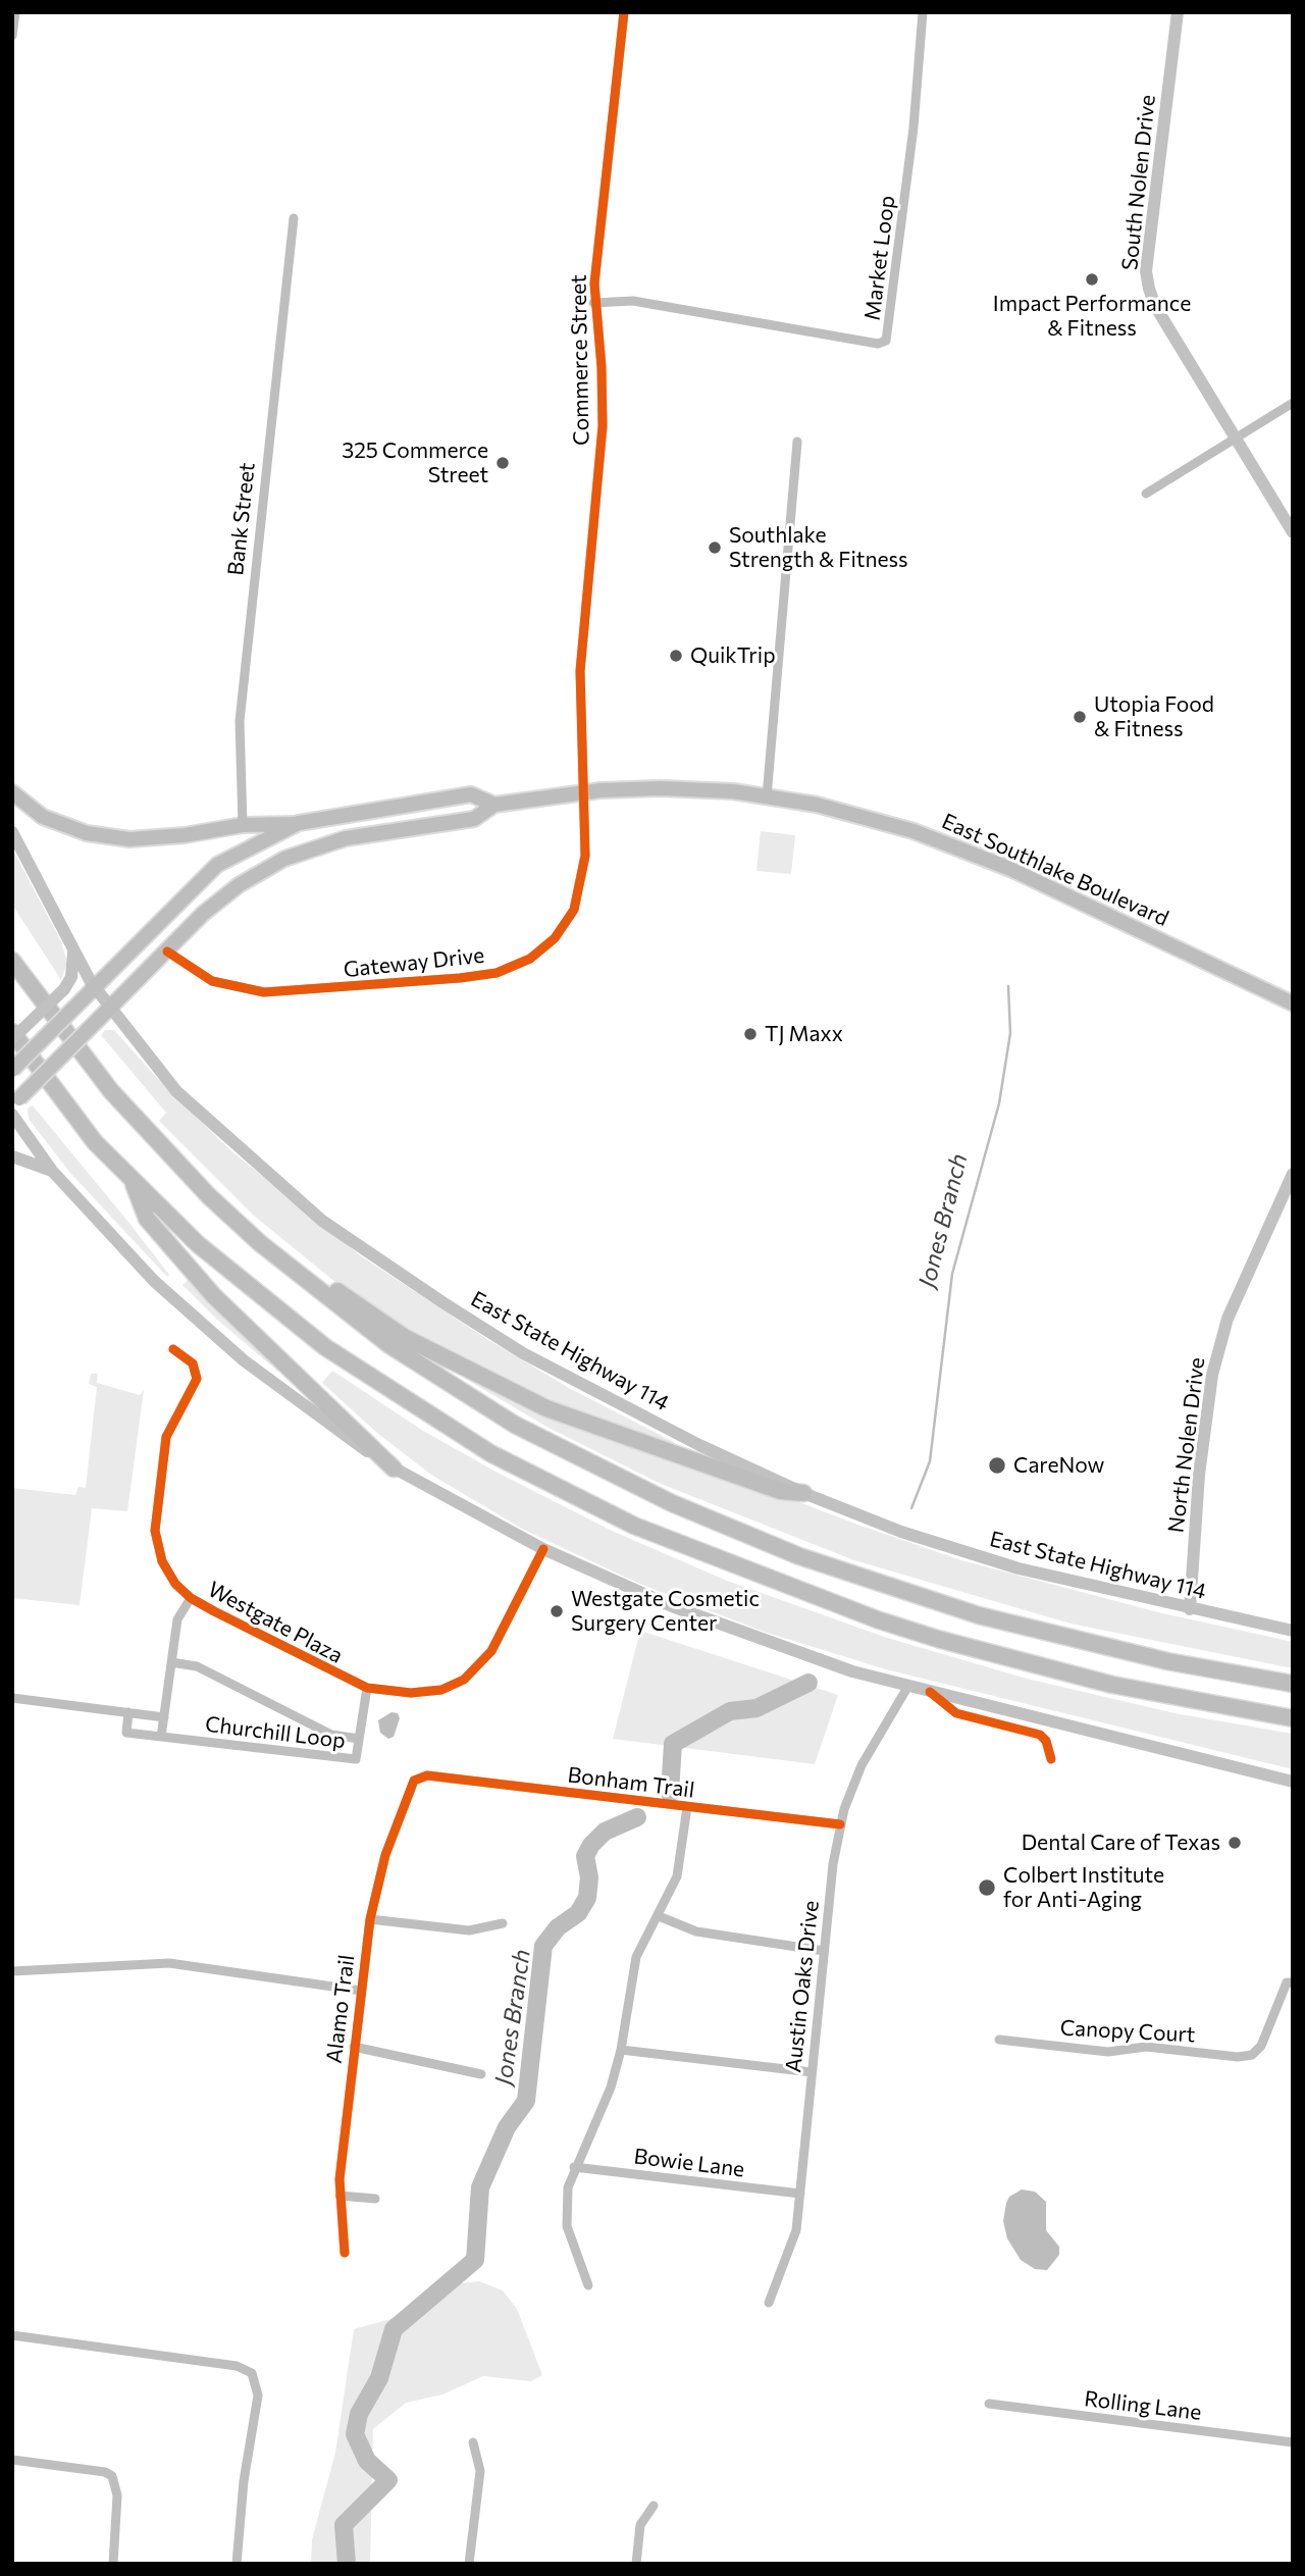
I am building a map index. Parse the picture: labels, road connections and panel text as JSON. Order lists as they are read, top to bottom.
{
  "streets": {
    "main road": [
      "South Nolen Drive",
      "East Southlake Boulevard",
      "East State Highway 114",
      "North Nolen Drive"
    ],
    "street": [
      "Market Loop",
      "Commerce Street",
      "Bank Street",
      "Gateway Drive",
      "Westgate Plaza",
      "Churchill Loop",
      "Bonham Trail",
      "Austin Oaks Drive",
      "Alamo Trail",
      "Canopy Court",
      "Bowie Lane",
      "Rolling Lane"
    ]
  },
  "crossings": [
    ["Market Loop", "Commerce Street"],
    ["Commerce Street", "East Southlake Boulevard"],
    ["Commerce Street", "Gateway Drive"],
    ["East Southlake Boulevard", "Gateway Drive"],
    ["East Southlake Boulevard", "East State Highway 114"],
    ["East State Highway 114", "North Nolen Drive"],
    ["Westgate Plaza", "Churchill Loop"],
    ["Bonham Trail", "Austin Oaks Drive"],
    ["Bonham Trail", "Alamo Trail"],
    ["Austin Oaks Drive", "Bowie Lane"]
  ],
  "water": ["Jones Branch"],
  "places": [
    "Impact Performance & Fitness",
    "325 Commerce Street",
    "Southlake Strength & Fitness",
    "QuikTrip",
    "Utopia Food & Fitness",
    "TJ Maxx",
    "CareNow",
    "Westgate Cosmetic Surgery Center",
    "Dental Care of Texas",
    "Colbert Institute for Anti-Aging"
  ]
}
